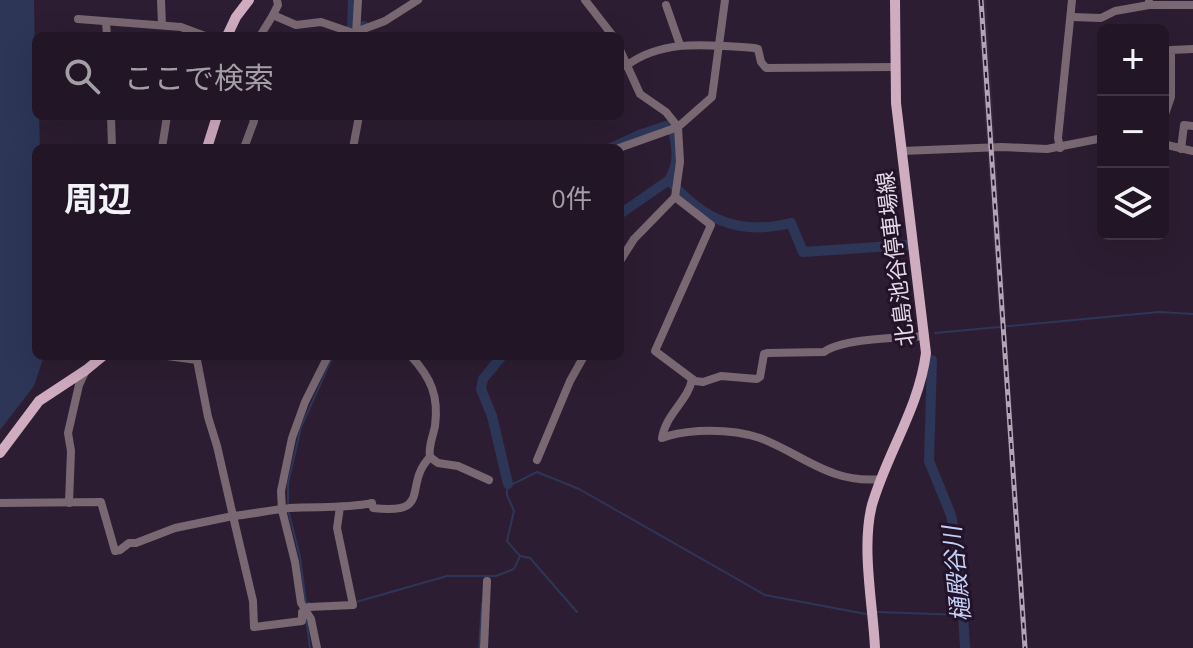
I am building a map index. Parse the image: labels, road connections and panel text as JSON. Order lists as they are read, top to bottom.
{
  "streets": {
    "main road": ["北島池谷停車場線"]
  },
  "water": ["樋殿谷川"],
  "page": {
    "map_buttons": ["+", "−"],
    "search": "ここで検索",
    "heading": ["周辺", "0件"]
  }
}
